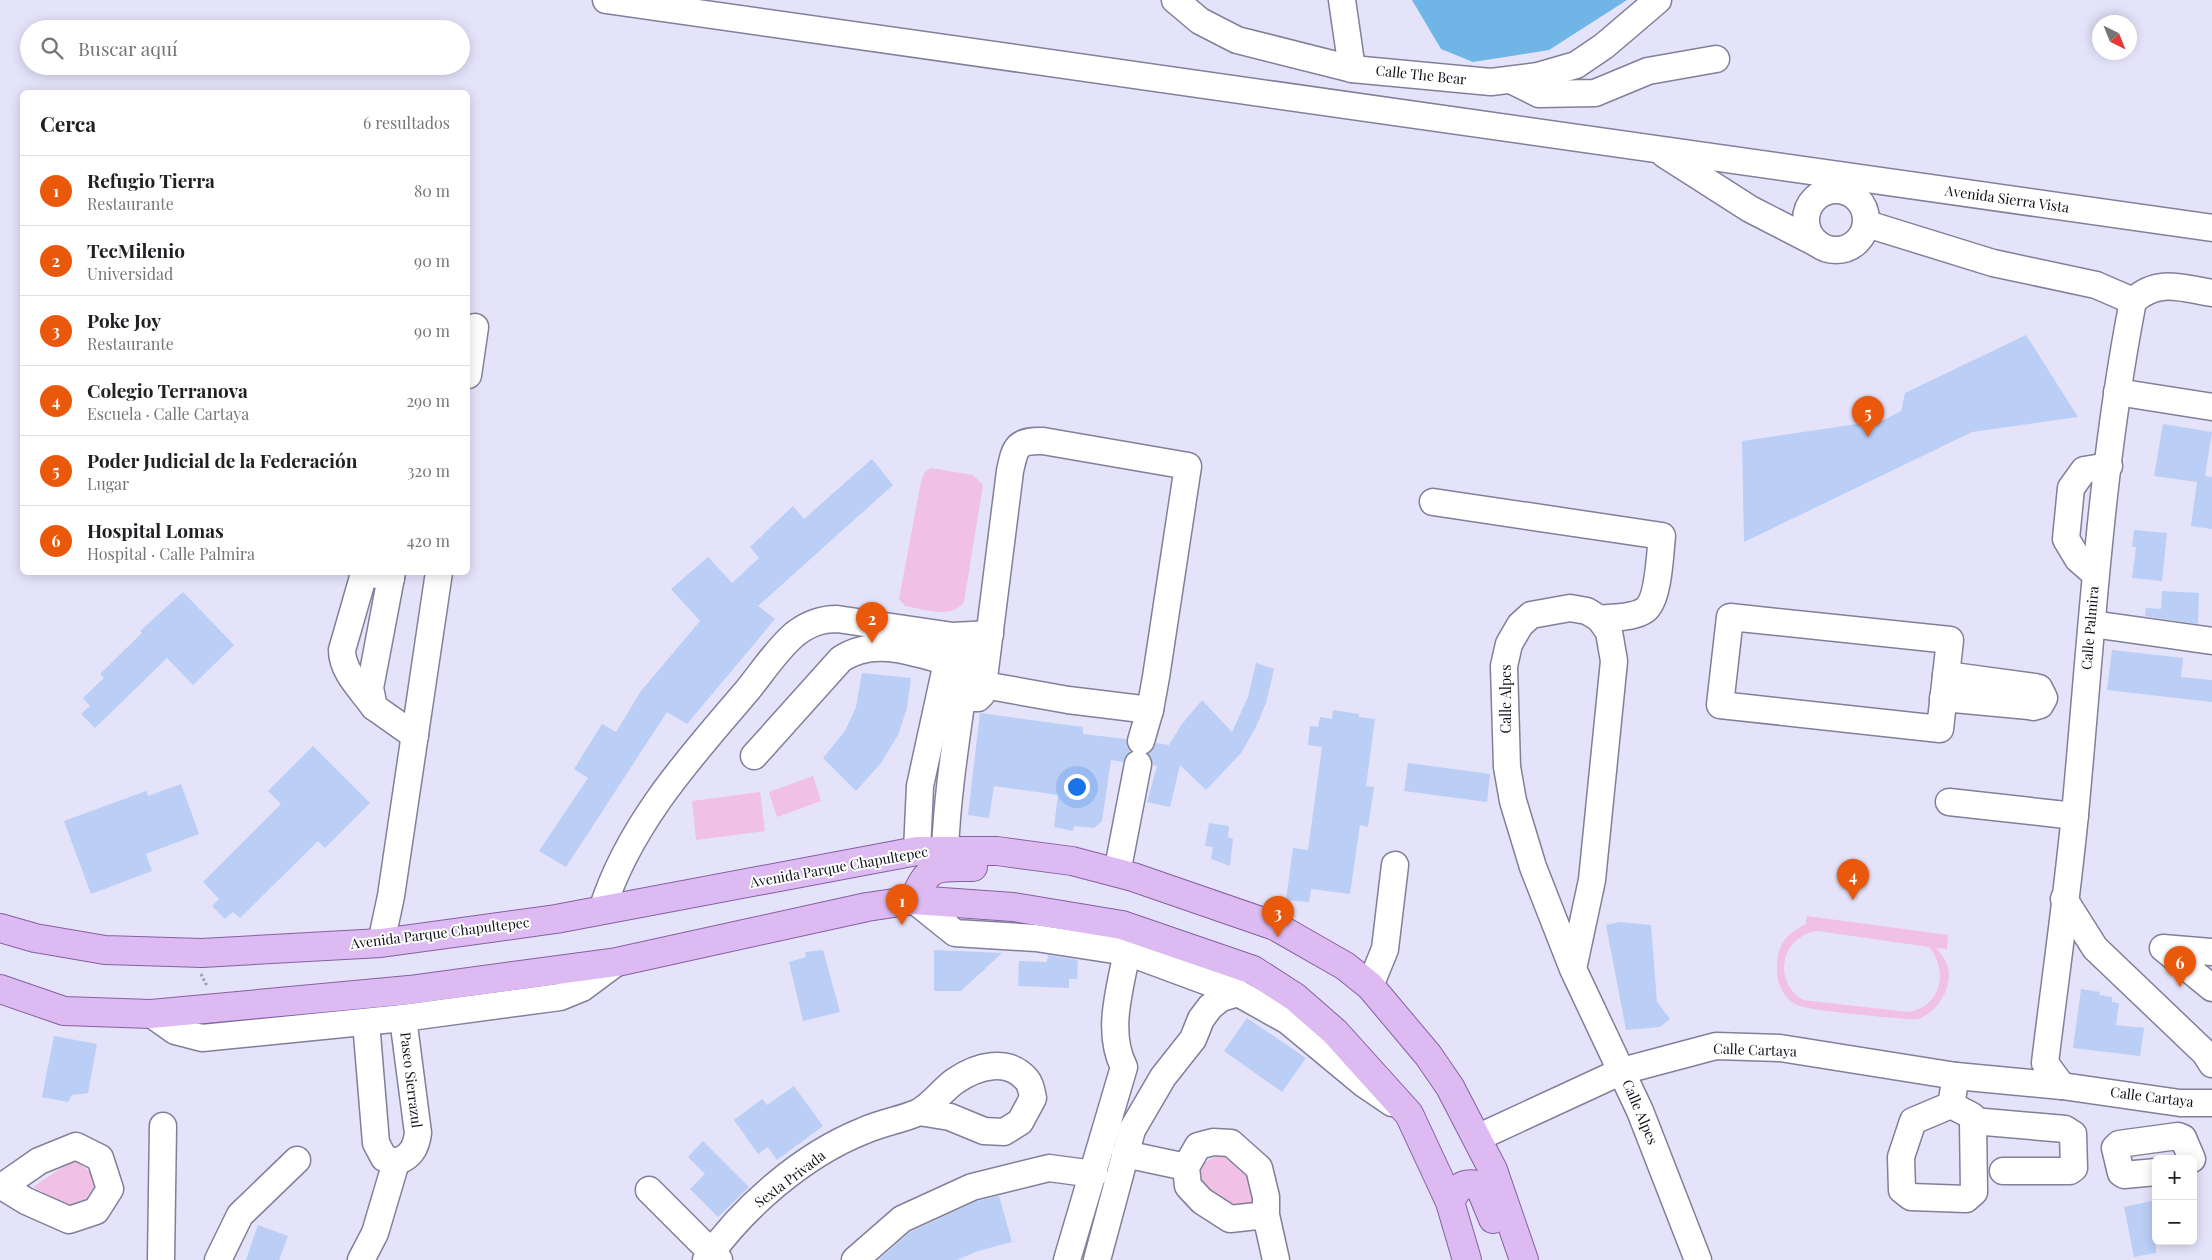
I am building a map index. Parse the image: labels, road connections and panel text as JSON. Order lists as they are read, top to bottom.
{
  "streets": {
    "main road": ["Avenida Parque Chapultepec"],
    "street": [
      "Calle The Bear",
      "Avenida Sierra Vista",
      "Calle Palmira",
      "Calle Alpes",
      "Calle Cartaya",
      "Paseo Sierrazul",
      "Sexta Privada"
    ]
  },
  "crossings": [
    ["Calle Alpes", "Calle Cartaya"],
    ["Avenida Parque Chapultepec", "Calle Cartaya"]
  ],
  "north": "bottom right",
  "page": {
    "search": "Buscar aquí",
    "heading": ["Cerca", "6 resultados"],
    "list": [
      {
        "mark": "1",
        "name": "Refugio Tierra",
        "note": "Restaurante",
        "value": "80 m"
      },
      {
        "mark": "2",
        "name": "TecMilenio",
        "note": "Universidad",
        "value": "90 m"
      },
      {
        "mark": "3",
        "name": "Poke Joy",
        "note": "Restaurante",
        "value": "90 m"
      },
      {
        "mark": "4",
        "name": "Colegio Terranova",
        "note": "Escuela · Calle Cartaya",
        "value": "290 m"
      },
      {
        "mark": "5",
        "name": "Poder Judicial de la Federación",
        "note": "Lugar",
        "value": "320 m"
      },
      {
        "mark": "6",
        "name": "Hospital Lomas",
        "note": "Hospital · Calle Palmira",
        "value": "420 m"
      }
    ],
    "pins": [
      "5",
      "2",
      "4",
      "1",
      "3",
      "6"
    ],
    "map_buttons": ["+", "−"]
  }
}
